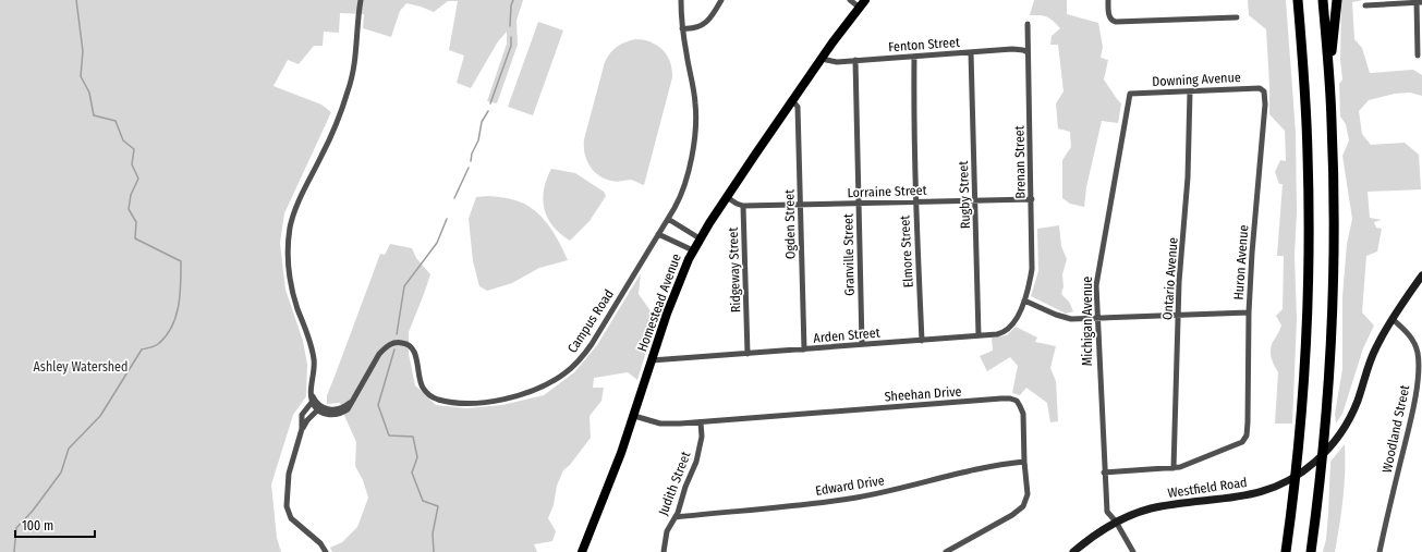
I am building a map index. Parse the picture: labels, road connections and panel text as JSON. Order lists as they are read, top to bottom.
{
  "streets": {
    "main road": ["Homestead Avenue", "Westfield Road"],
    "street": [
      "Fenton Street",
      "Downing Avenue",
      "Brenan Street",
      "Lorraine Street",
      "Rugby Street",
      "Ogden Street",
      "Elmore Street",
      "Granville Street",
      "Huron Avenue",
      "Ridgeway Street",
      "Ontario Avenue",
      "Campus Road",
      "Michigan Avenue",
      "Arden Street",
      "Sheehan Drive",
      "Woodland Street",
      "Judith Street",
      "Edward Drive"
    ]
  },
  "crossings": [
    ["Fenton Street", "Brenan Street"],
    ["Fenton Street", "Rugby Street"],
    ["Fenton Street", "Elmore Street"],
    ["Fenton Street", "Granville Street"],
    ["Fenton Street", "Homestead Avenue"],
    ["Downing Avenue", "Huron Avenue"],
    ["Downing Avenue", "Ontario Avenue"],
    ["Downing Avenue", "Michigan Avenue"],
    ["Brenan Street", "Lorraine Street"],
    ["Brenan Street", "Arden Street"],
    ["Lorraine Street", "Rugby Street"],
    ["Lorraine Street", "Ogden Street"],
    ["Lorraine Street", "Elmore Street"],
    ["Lorraine Street", "Granville Street"],
    ["Lorraine Street", "Ridgeway Street"],
    ["Rugby Street", "Arden Street"],
    ["Ogden Street", "Homestead Avenue"],
    ["Ogden Street", "Arden Street"],
    ["Elmore Street", "Arden Street"],
    ["Granville Street", "Arden Street"],
    ["Huron Avenue", "Ontario Avenue"],
    ["Ridgeway Street", "Arden Street"],
    ["Homestead Avenue", "Arden Street"],
    ["Homestead Avenue", "Sheehan Drive"],
    ["Michigan Avenue", "Westfield Road"],
    ["Sheehan Drive", "Judith Street"],
    ["Sheehan Drive", "Edward Drive"],
    ["Woodland Street", "Westfield Road"],
    ["Judith Street", "Edward Drive"]
  ],
  "parks": ["Ashley Watershed"],
  "scale_bar": "100 m"
}
